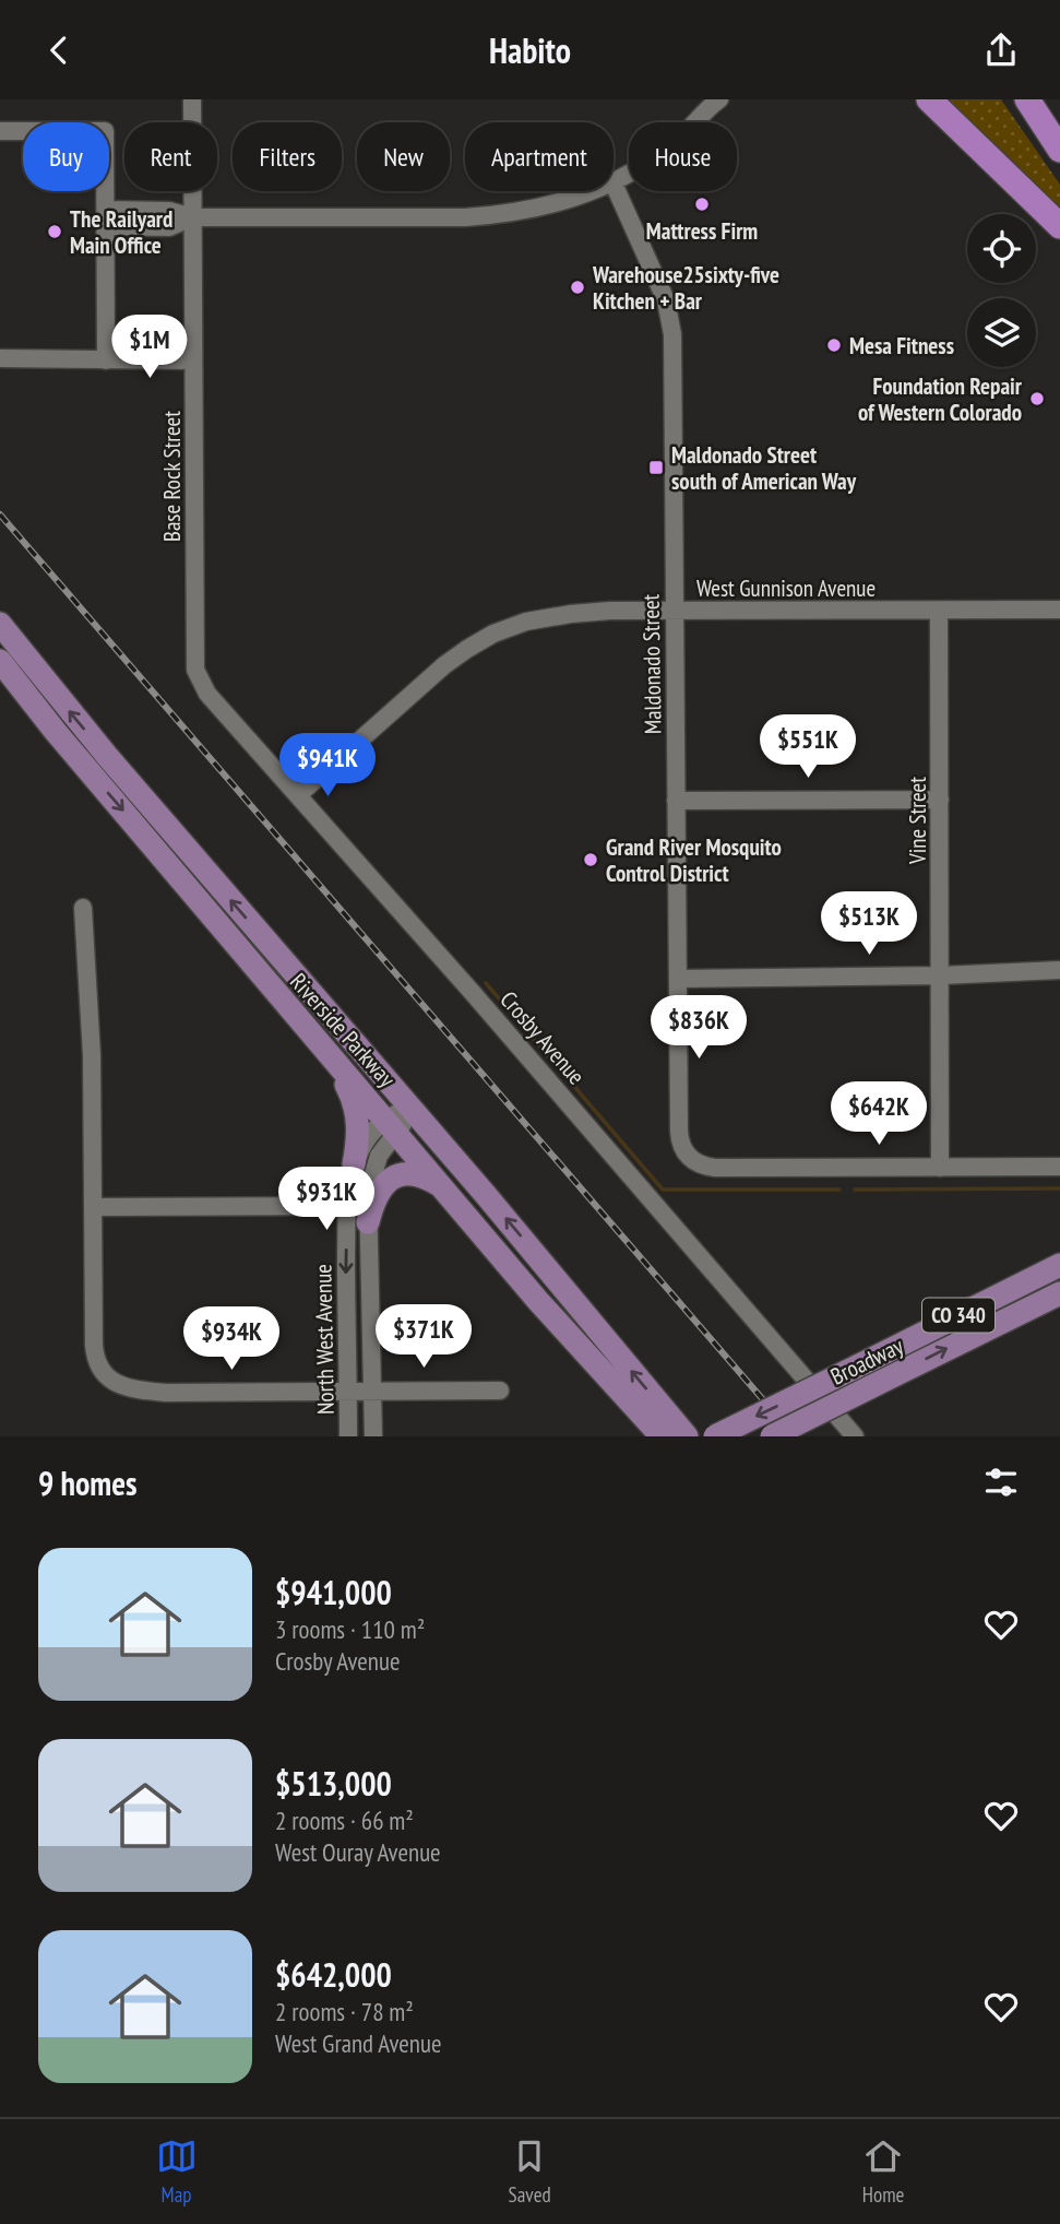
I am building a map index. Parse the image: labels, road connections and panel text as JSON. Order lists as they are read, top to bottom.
{
  "streets": {
    "main road": ["Riverside Parkway", "CO 340", "Broadway"],
    "street": [
      "Base Rock Street",
      "West Gunnison Avenue",
      "Maldonado Street",
      "Vine Street",
      "Crosby Avenue",
      "North West Avenue"
    ]
  },
  "crossings": [
    ["Base Rock Street", "Crosby Avenue"],
    ["West Gunnison Avenue", "Maldonado Street"],
    ["West Gunnison Avenue", "Vine Street"],
    ["West Gunnison Avenue", "Crosby Avenue"],
    ["Maldonado Street", "Vine Street"],
    ["Riverside Parkway", "North West Avenue"]
  ],
  "places": {
    "other": [
      "Mattress Firm",
      "The Railyard Main Office",
      "Warehouse25sixty-five Kitchen + Bar",
      "Mesa Fitness",
      "Foundation Repair of Western Colorado",
      "Grand River Mosquito Control District"
    ],
    "transit": ["Maldonado Street south of American Way"]
  },
  "page": {
    "header": "Habito",
    "chip": [
      "Buy",
      "Rent",
      "Filters",
      "New",
      "Apartment",
      "House"
    ],
    "price": [
      "$1M",
      "$551K",
      "$941K",
      "$513K",
      "$836K",
      "$642K",
      "$931K",
      "$371K",
      "$934K"
    ],
    "heading": "9 homes",
    "list": [
      {
        "name": "$941,000",
        "note": "3 rooms · 110 m² · Crosby Avenue"
      },
      {
        "name": "$513,000",
        "note": "2 rooms · 66 m² · West Ouray Avenue"
      },
      {
        "name": "$642,000",
        "note": "2 rooms · 78 m² · West Grand Avenue"
      }
    ],
    "tabs": ["Map", "Saved", "Home"]
  }
}
